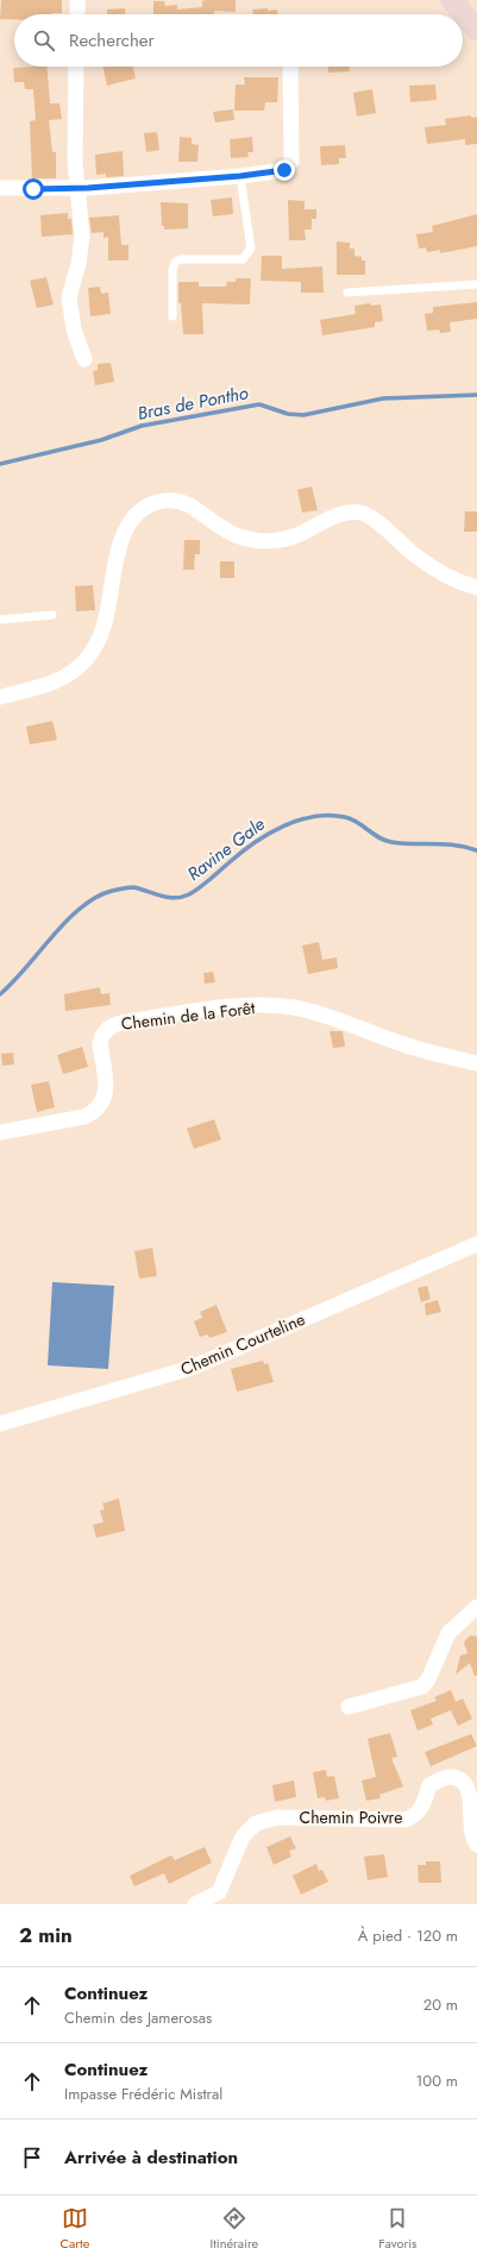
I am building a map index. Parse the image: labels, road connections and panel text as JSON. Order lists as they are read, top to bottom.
{
  "streets": {
    "street": ["Chemin de la Forêt", "Chemin Courteline", "Chemin Poivre"]
  },
  "water": ["Bras de Pontho", "Ravine Gale"],
  "page": {
    "search": "Rechercher",
    "heading": ["2 min", "À pied · 120 m"],
    "list": [
      ["Continuez", "Chemin des Jamerosas", "20 m"],
      ["Continuez", "Impasse Frédéric Mistral", "100 m"],
      "Arrivée à destination"
    ],
    "nav": ["Carte", "Itinéraire", "Favoris"]
  }
}
